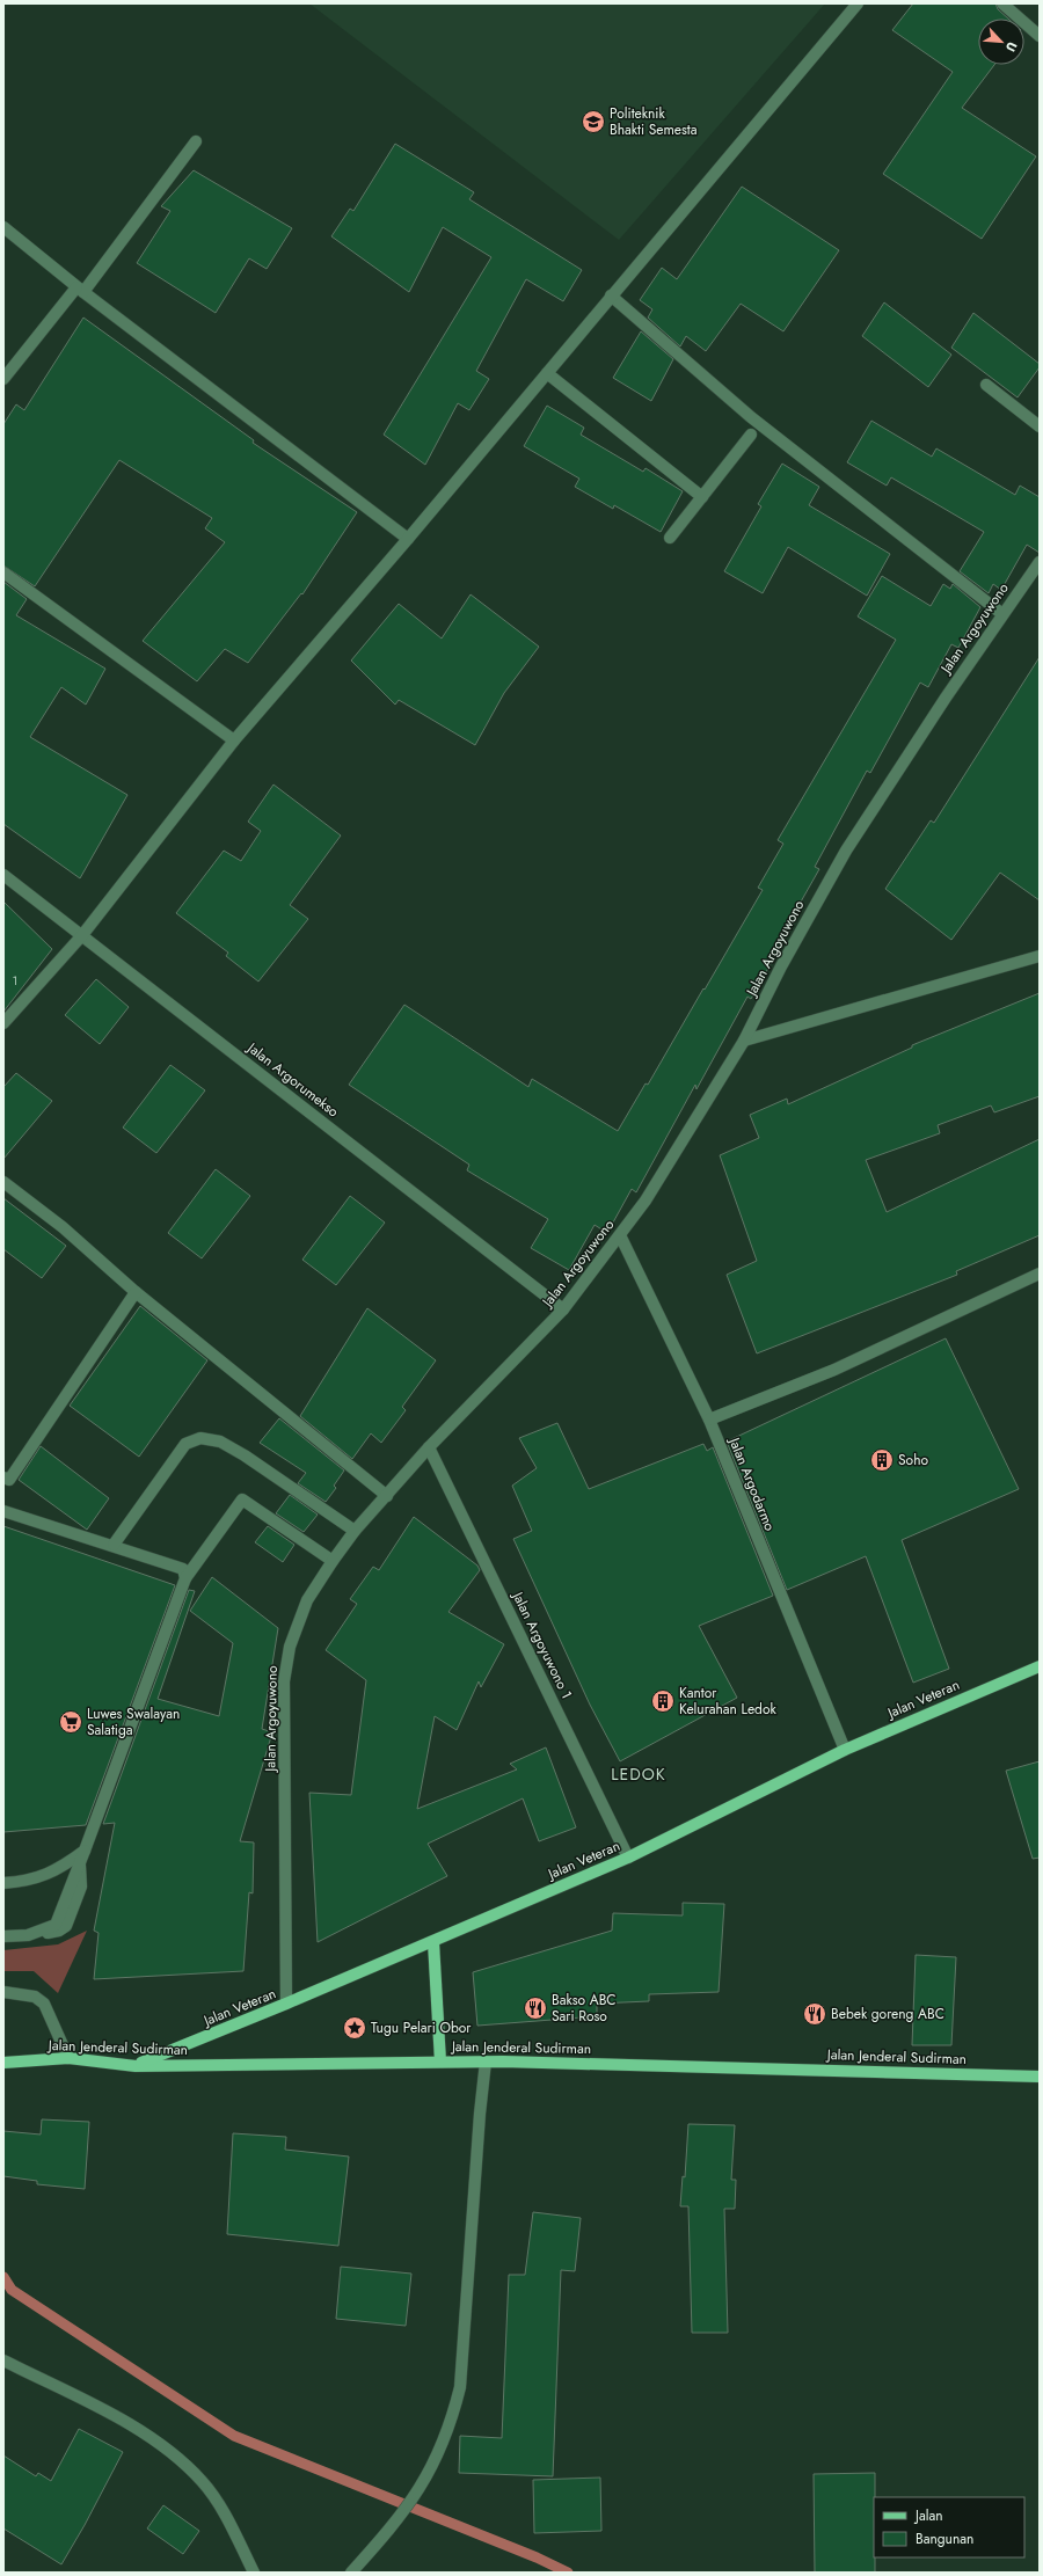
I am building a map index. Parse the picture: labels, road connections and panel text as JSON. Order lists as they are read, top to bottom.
{
  "streets": {
    "main road": ["Jalan Veteran", "Jalan Jenderal Sudirman"],
    "street": [
      "Jalan Argoyuwono",
      "Jalan Argorumekso",
      "Jalan Argodarmo",
      "Jalan Argoyuwono 1"
    ]
  },
  "crossings": [
    ["Jalan Argoyuwono", "Jalan Argorumekso"],
    ["Jalan Argoyuwono", "Jalan Argodarmo"],
    ["Jalan Argoyuwono", "Jalan Argoyuwono 1"],
    ["Jalan Argoyuwono", "Jalan Veteran"],
    ["Jalan Argodarmo", "Jalan Veteran"],
    ["Jalan Argoyuwono 1", "Jalan Veteran"],
    ["Jalan Veteran", "Jalan Jenderal Sudirman"]
  ],
  "districts": ["LEDOK"],
  "places": {
    "school or university": ["Politeknik Bhakti Semesta"],
    "building": ["Soho", "Kantor Kelurahan Ledok"],
    "supermarket": ["Luwes Swalayan Salatiga"],
    "restaurant": ["Bakso ABC Sari Roso", "Bebek goreng ABC"],
    "place": ["Tugu Pelari Obor"]
  },
  "house_numbers": ["1"],
  "legend": ["Jalan", "Bangunan"],
  "north": "bottom right"
}
